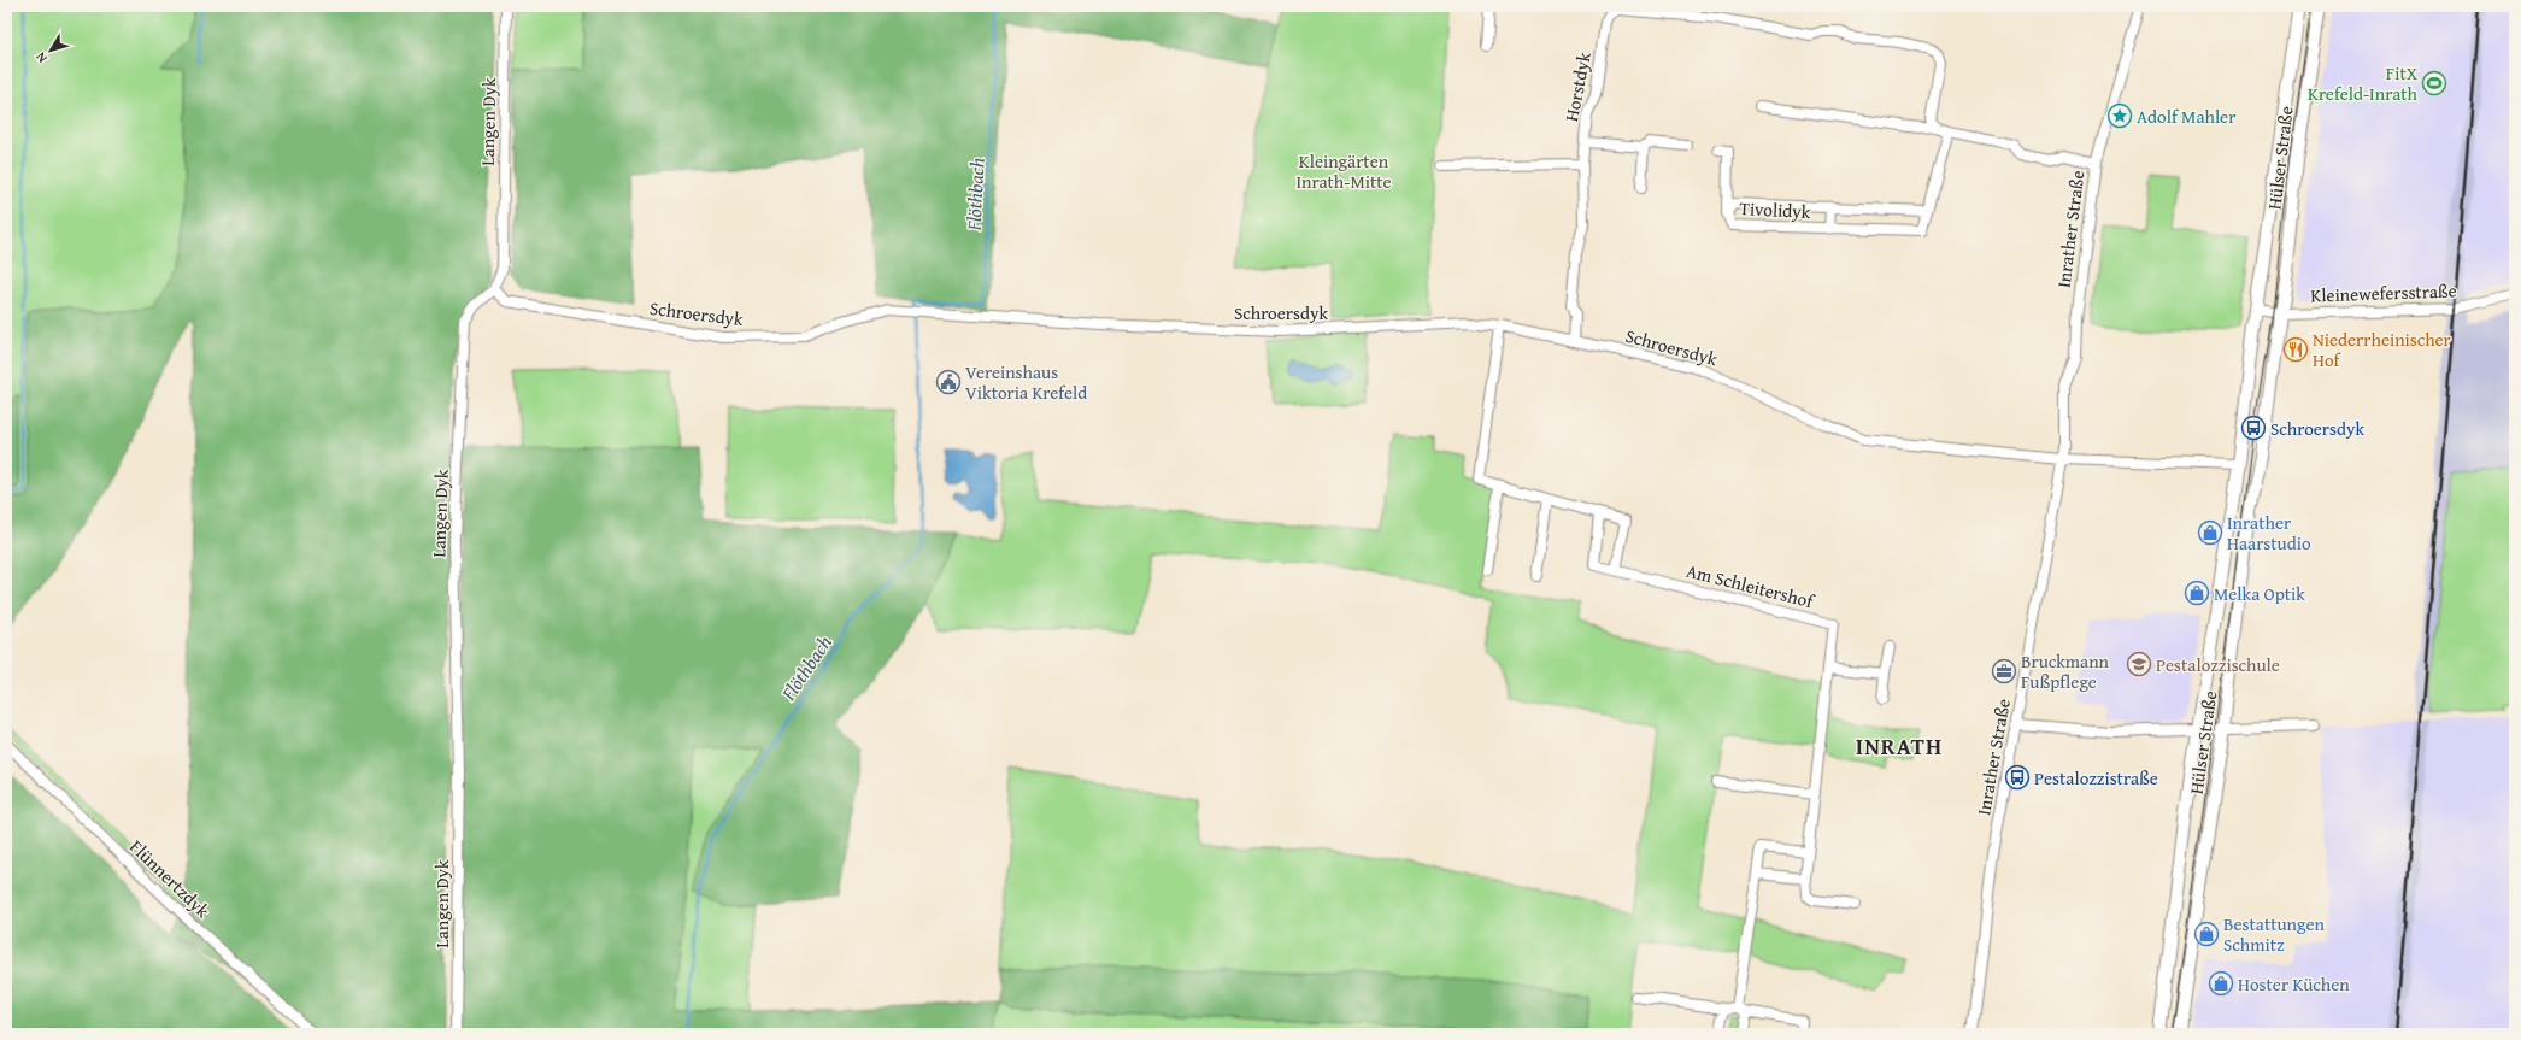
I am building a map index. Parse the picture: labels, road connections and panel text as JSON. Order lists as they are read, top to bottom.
{
  "streets": {
    "street": [
      "Horstdyk",
      "Langen Dyk",
      "Hülser Straße",
      "Tivolidyk",
      "Inrather Straße",
      "Kleinewefersstraße",
      "Schroersdyk",
      "Am Schleitershof",
      "Flünnertzdyk"
    ]
  },
  "crossings": [
    ["Horstdyk", "Schroersdyk"],
    ["Langen Dyk", "Schroersdyk"],
    ["Hülser Straße", "Kleinewefersstraße"],
    ["Inrather Straße", "Schroersdyk"]
  ],
  "districts": ["INRATH"],
  "water": ["Flöthbach"],
  "parks": ["Kleingärten Inrath-Mitte"],
  "places": {
    "sports": ["FitX Krefeld-Inrath"],
    "place": ["Adolf Mahler"],
    "restaurant": ["Niederrheinischer Hof"],
    "public building": ["Vereinshaus Viktoria Krefeld"],
    "bus stop": ["Schroersdyk", "Pestalozzistraße"],
    "shop": [
      "Inrather Haarstudio",
      "Melka Optik",
      "Bestattungen Schmitz",
      "Hoster Küchen"
    ],
    "school or university": ["Pestalozzischule"],
    "office": ["Bruckmann Fußpflege"]
  },
  "north": "bottom left"
}
